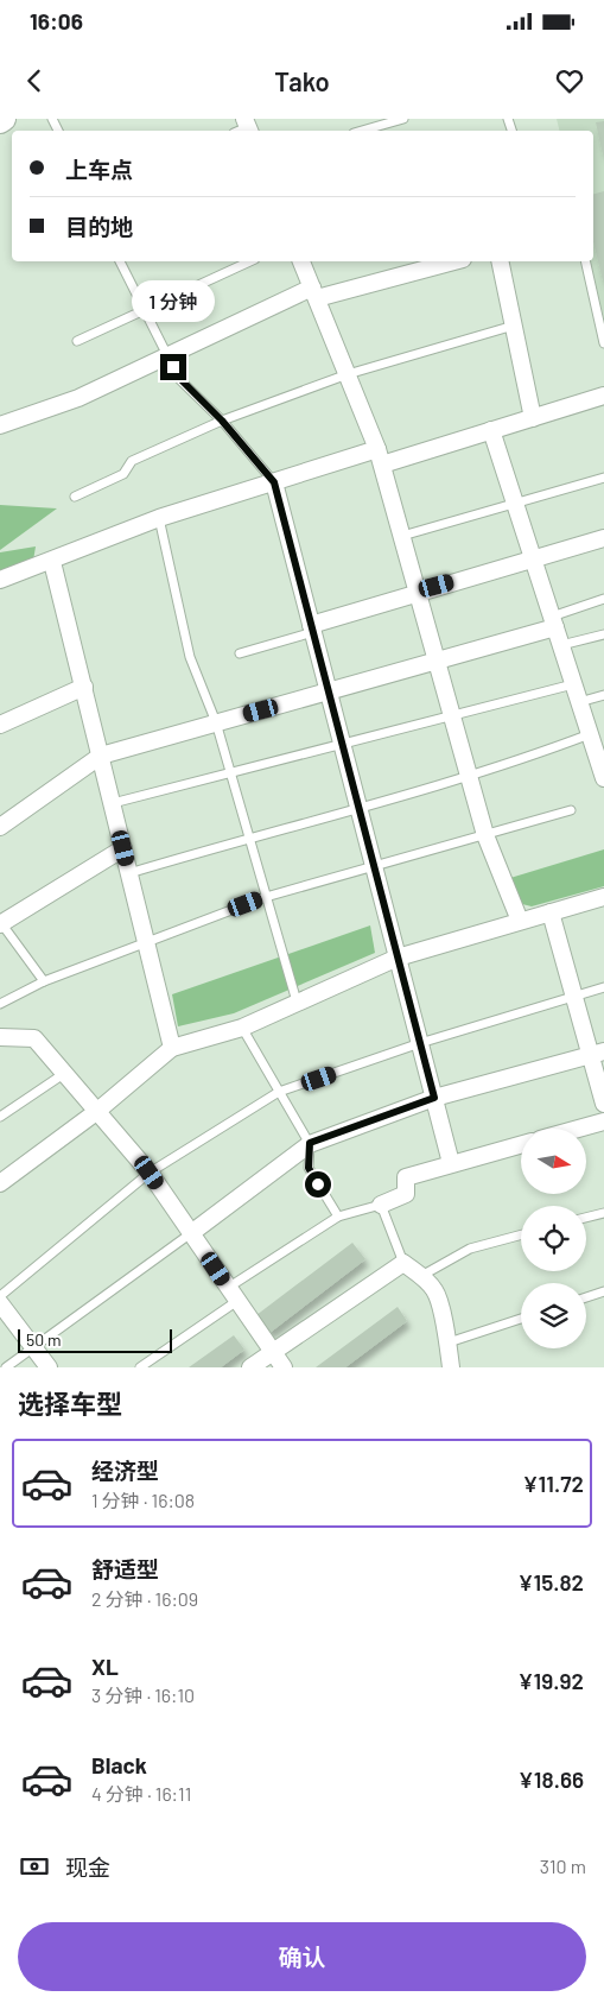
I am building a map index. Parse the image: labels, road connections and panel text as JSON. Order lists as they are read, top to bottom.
{
  "scale_bar": "50 m",
  "north": "right",
  "page": {
    "status": "16:06",
    "header": "Tako",
    "banner": ["上车点", "目的地"],
    "bubble": "1 分钟",
    "scale": "50 m",
    "heading": "选择车型",
    "list": [
      {
        "name": "经济型",
        "note": "1 分钟 · 16:08",
        "value": "¥11.72"
      },
      {
        "name": "舒适型",
        "note": "2 分钟 · 16:09",
        "value": "¥15.82"
      },
      {
        "name": "XL",
        "note": "3 分钟 · 16:10",
        "value": "¥19.92"
      },
      {
        "name": "Black",
        "note": "4 分钟 · 16:11",
        "value": "¥18.66"
      }
    ],
    "pay": ["现金", "310 m"],
    "buttons": "确认"
  }
}
